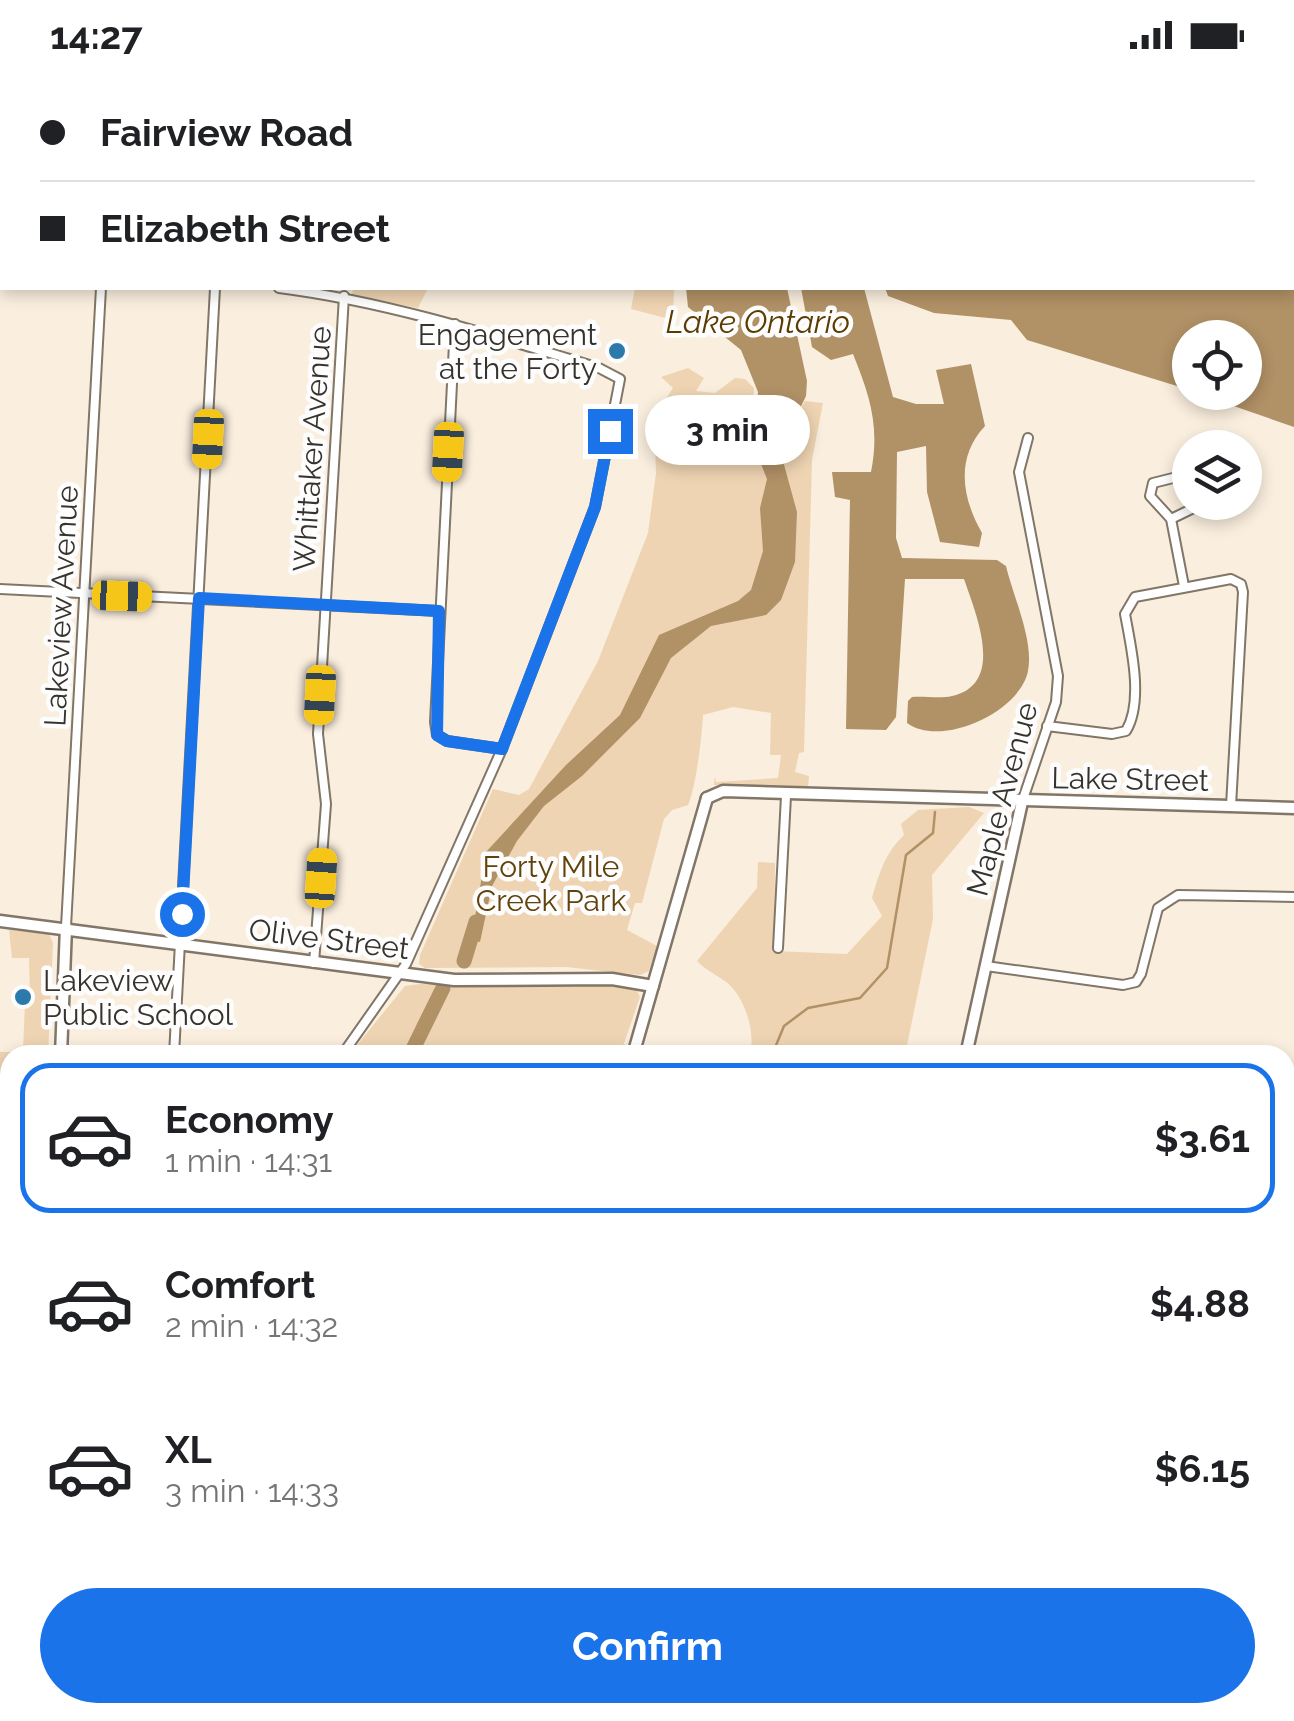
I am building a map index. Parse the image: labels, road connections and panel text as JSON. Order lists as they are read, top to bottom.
{
  "streets": {
    "street": [
      "Whittaker Avenue",
      "Lakeview Avenue",
      "Lake Street",
      "Maple Avenue",
      "Olive Street"
    ]
  },
  "crossings": [
    ["Whittaker Avenue", "Olive Street"],
    ["Lakeview Avenue", "Olive Street"],
    ["Lake Street", "Maple Avenue"],
    ["Lake Street", "Olive Street"]
  ],
  "water": ["Lake Ontario"],
  "parks": ["Forty Mile Creek Park"],
  "places": ["Engagement at the Forty", "Lakeview Public School"],
  "page": {
    "status": "14:27",
    "banner": ["Fairview Road", "Elizabeth Street"],
    "bubble": "3 min",
    "list": [
      {
        "name": "Economy",
        "note": "1 min · 14:31",
        "value": "$3.61"
      },
      {
        "name": "Comfort",
        "note": "2 min · 14:32",
        "value": "$4.88"
      },
      {
        "name": "XL",
        "note": "3 min · 14:33",
        "value": "$6.15"
      }
    ],
    "buttons": "Confirm"
  }
}
